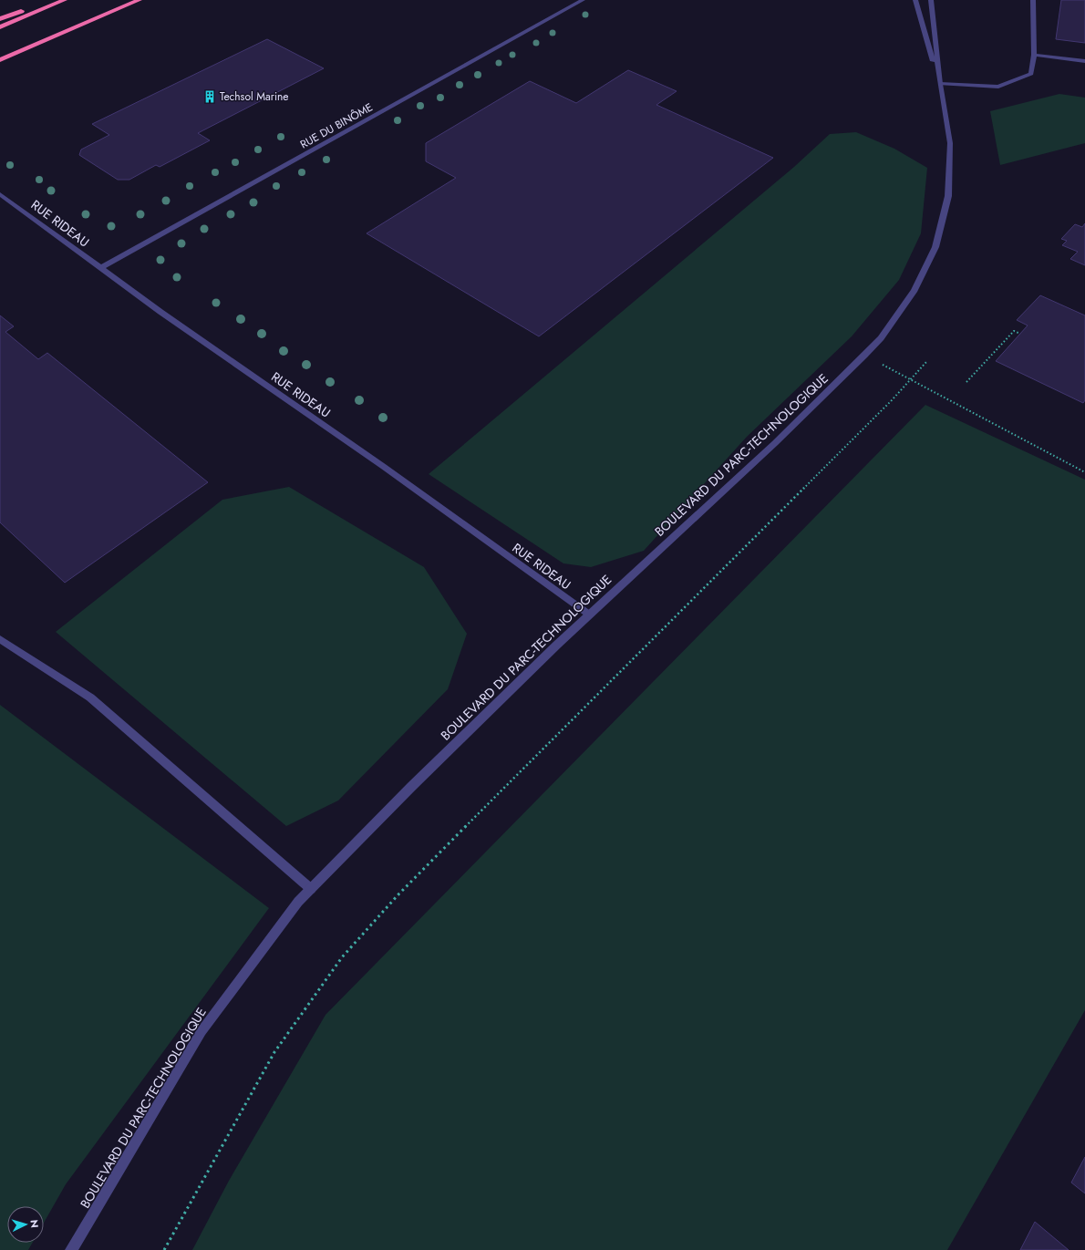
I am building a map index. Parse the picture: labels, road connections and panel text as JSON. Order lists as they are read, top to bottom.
{
  "streets": {
    "street": ["RUE DU BINÔME", "RUE RIDEAU", "BOULEVARD DU PARC-TECHNOLOGIQUE"]
  },
  "crossings": [
    ["RUE DU BINÔME", "RUE RIDEAU"],
    ["RUE RIDEAU", "BOULEVARD DU PARC-TECHNOLOGIQUE"]
  ],
  "places": {
    "building": ["Techsol Marine"]
  },
  "north": "right"
}
